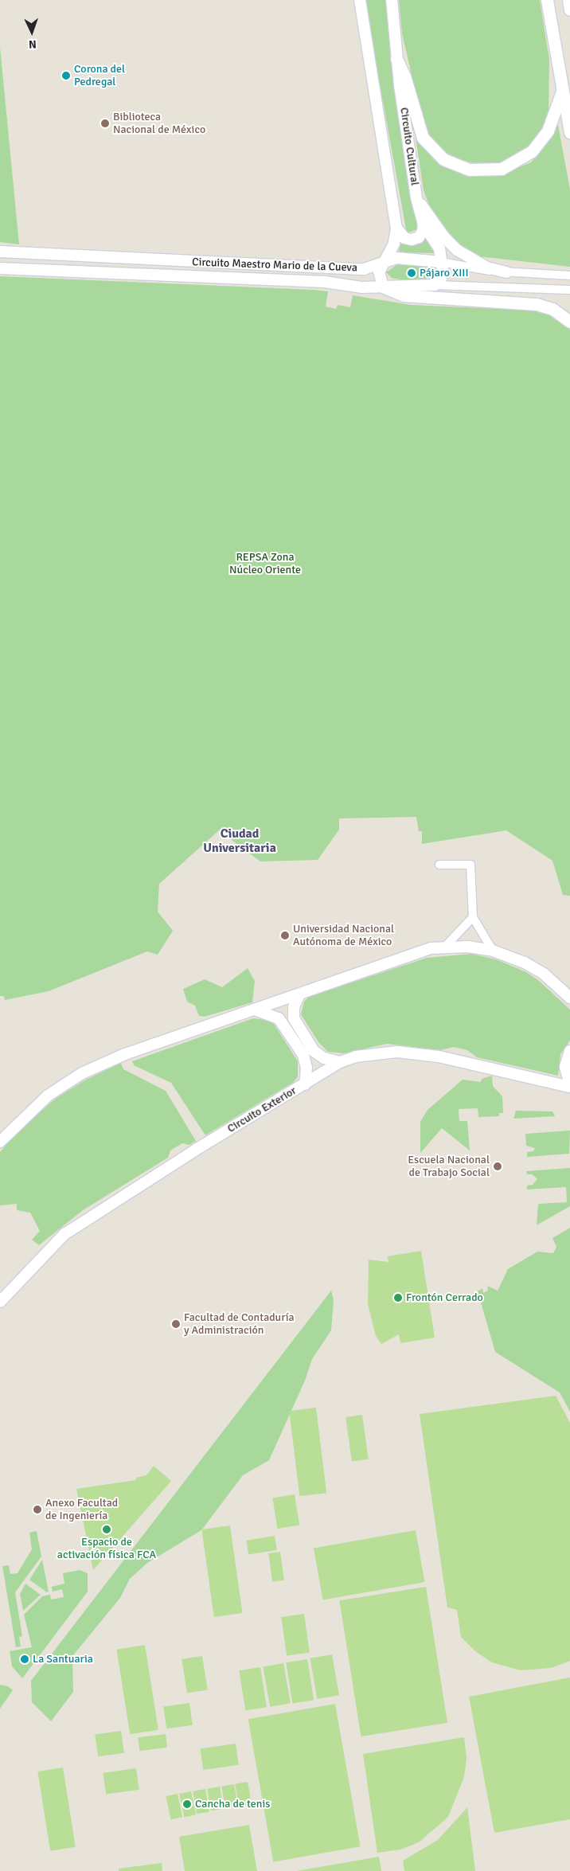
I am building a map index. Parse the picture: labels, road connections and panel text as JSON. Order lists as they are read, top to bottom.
{
  "streets": {
    "street": ["Circuito Cultural", "Circuito Maestro Mario de la Cueva", "Circuito Exterior"]
  },
  "crossings": [
    ["Circuito Cultural", "Circuito Maestro Mario de la Cueva"]
  ],
  "districts": ["Ciudad Universitaria"],
  "parks": ["REPSA Zona Núcleo Oriente"],
  "places": [
    "Corona del Pedregal",
    "Biblioteca Nacional de México",
    "Pájaro XIII",
    "Universidad Nacional Autónoma de México",
    "Escuela Nacional de Trabajo Social",
    "Frontón Cerrado",
    "Facultad de Contaduría y Administración",
    "Anexo Facultad de Ingeniería",
    "Espacio de activación física FCA",
    "La Santuaria",
    "Cancha de tenis"
  ],
  "north": "bottom"
}
